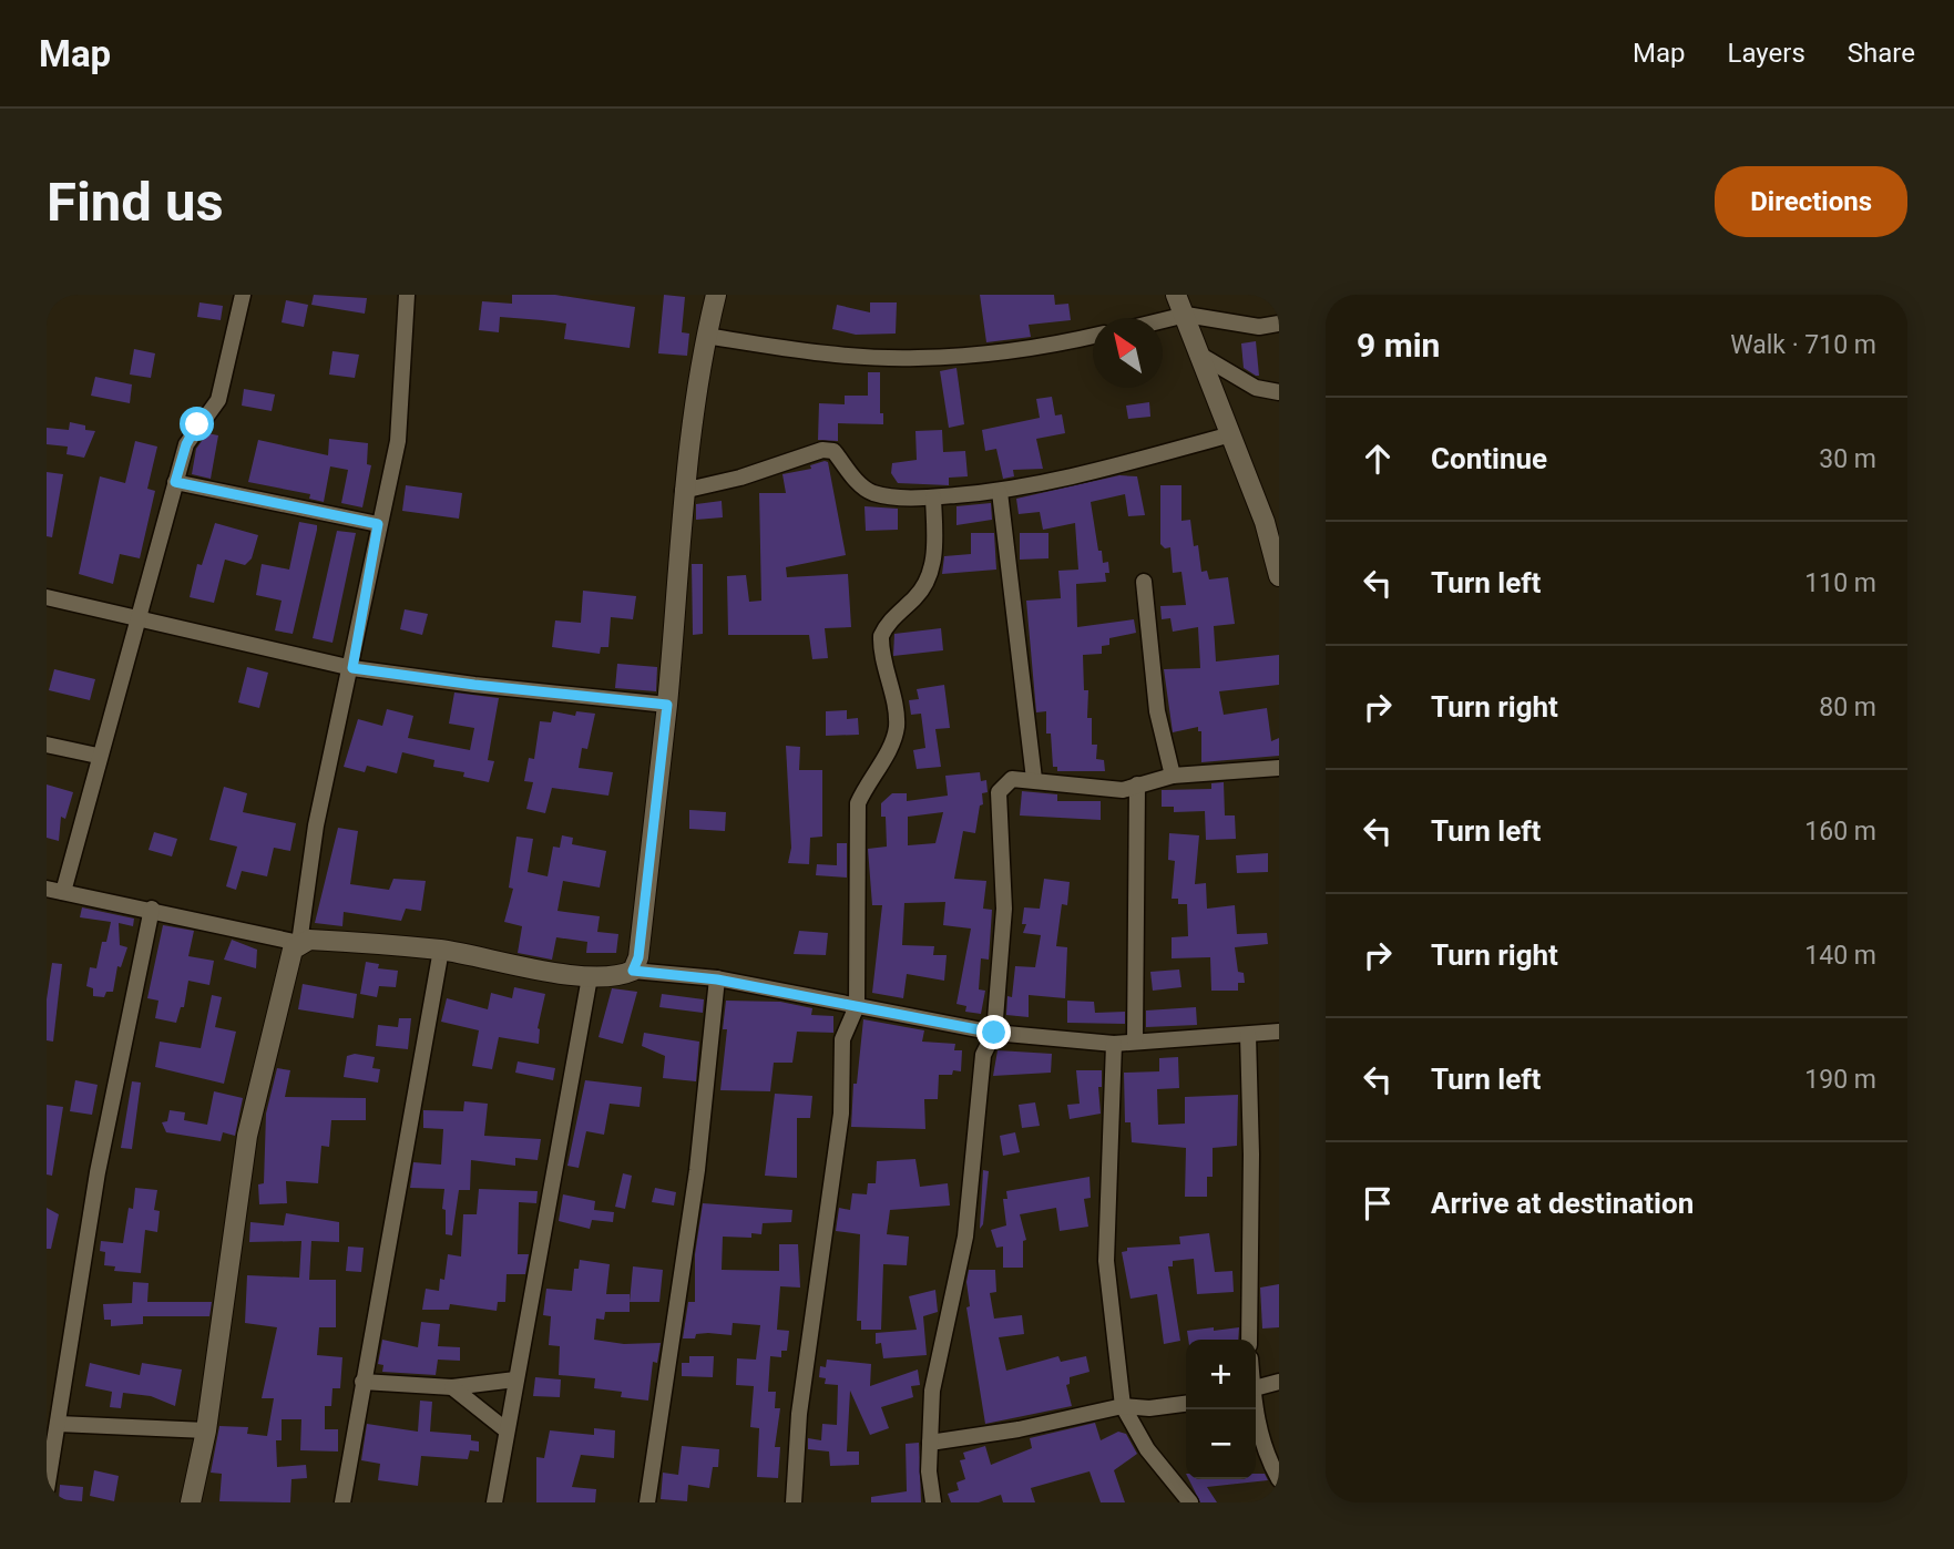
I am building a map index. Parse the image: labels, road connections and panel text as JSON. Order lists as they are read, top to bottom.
{
  "north": "top left",
  "page": {
    "header": "Map",
    "nav": ["Map", "Layers", "Share"],
    "buttons": "Directions",
    "title": "Find us",
    "heading": ["9 min", "Walk · 710 m"],
    "list": [
      ["Continue", "30 m"],
      ["Turn left", "110 m"],
      ["Turn right", "80 m"],
      ["Turn left", "160 m"],
      ["Turn right", "140 m"],
      ["Turn left", "190 m"],
      "Arrive at destination"
    ],
    "map_buttons": ["+", "−"]
  }
}
